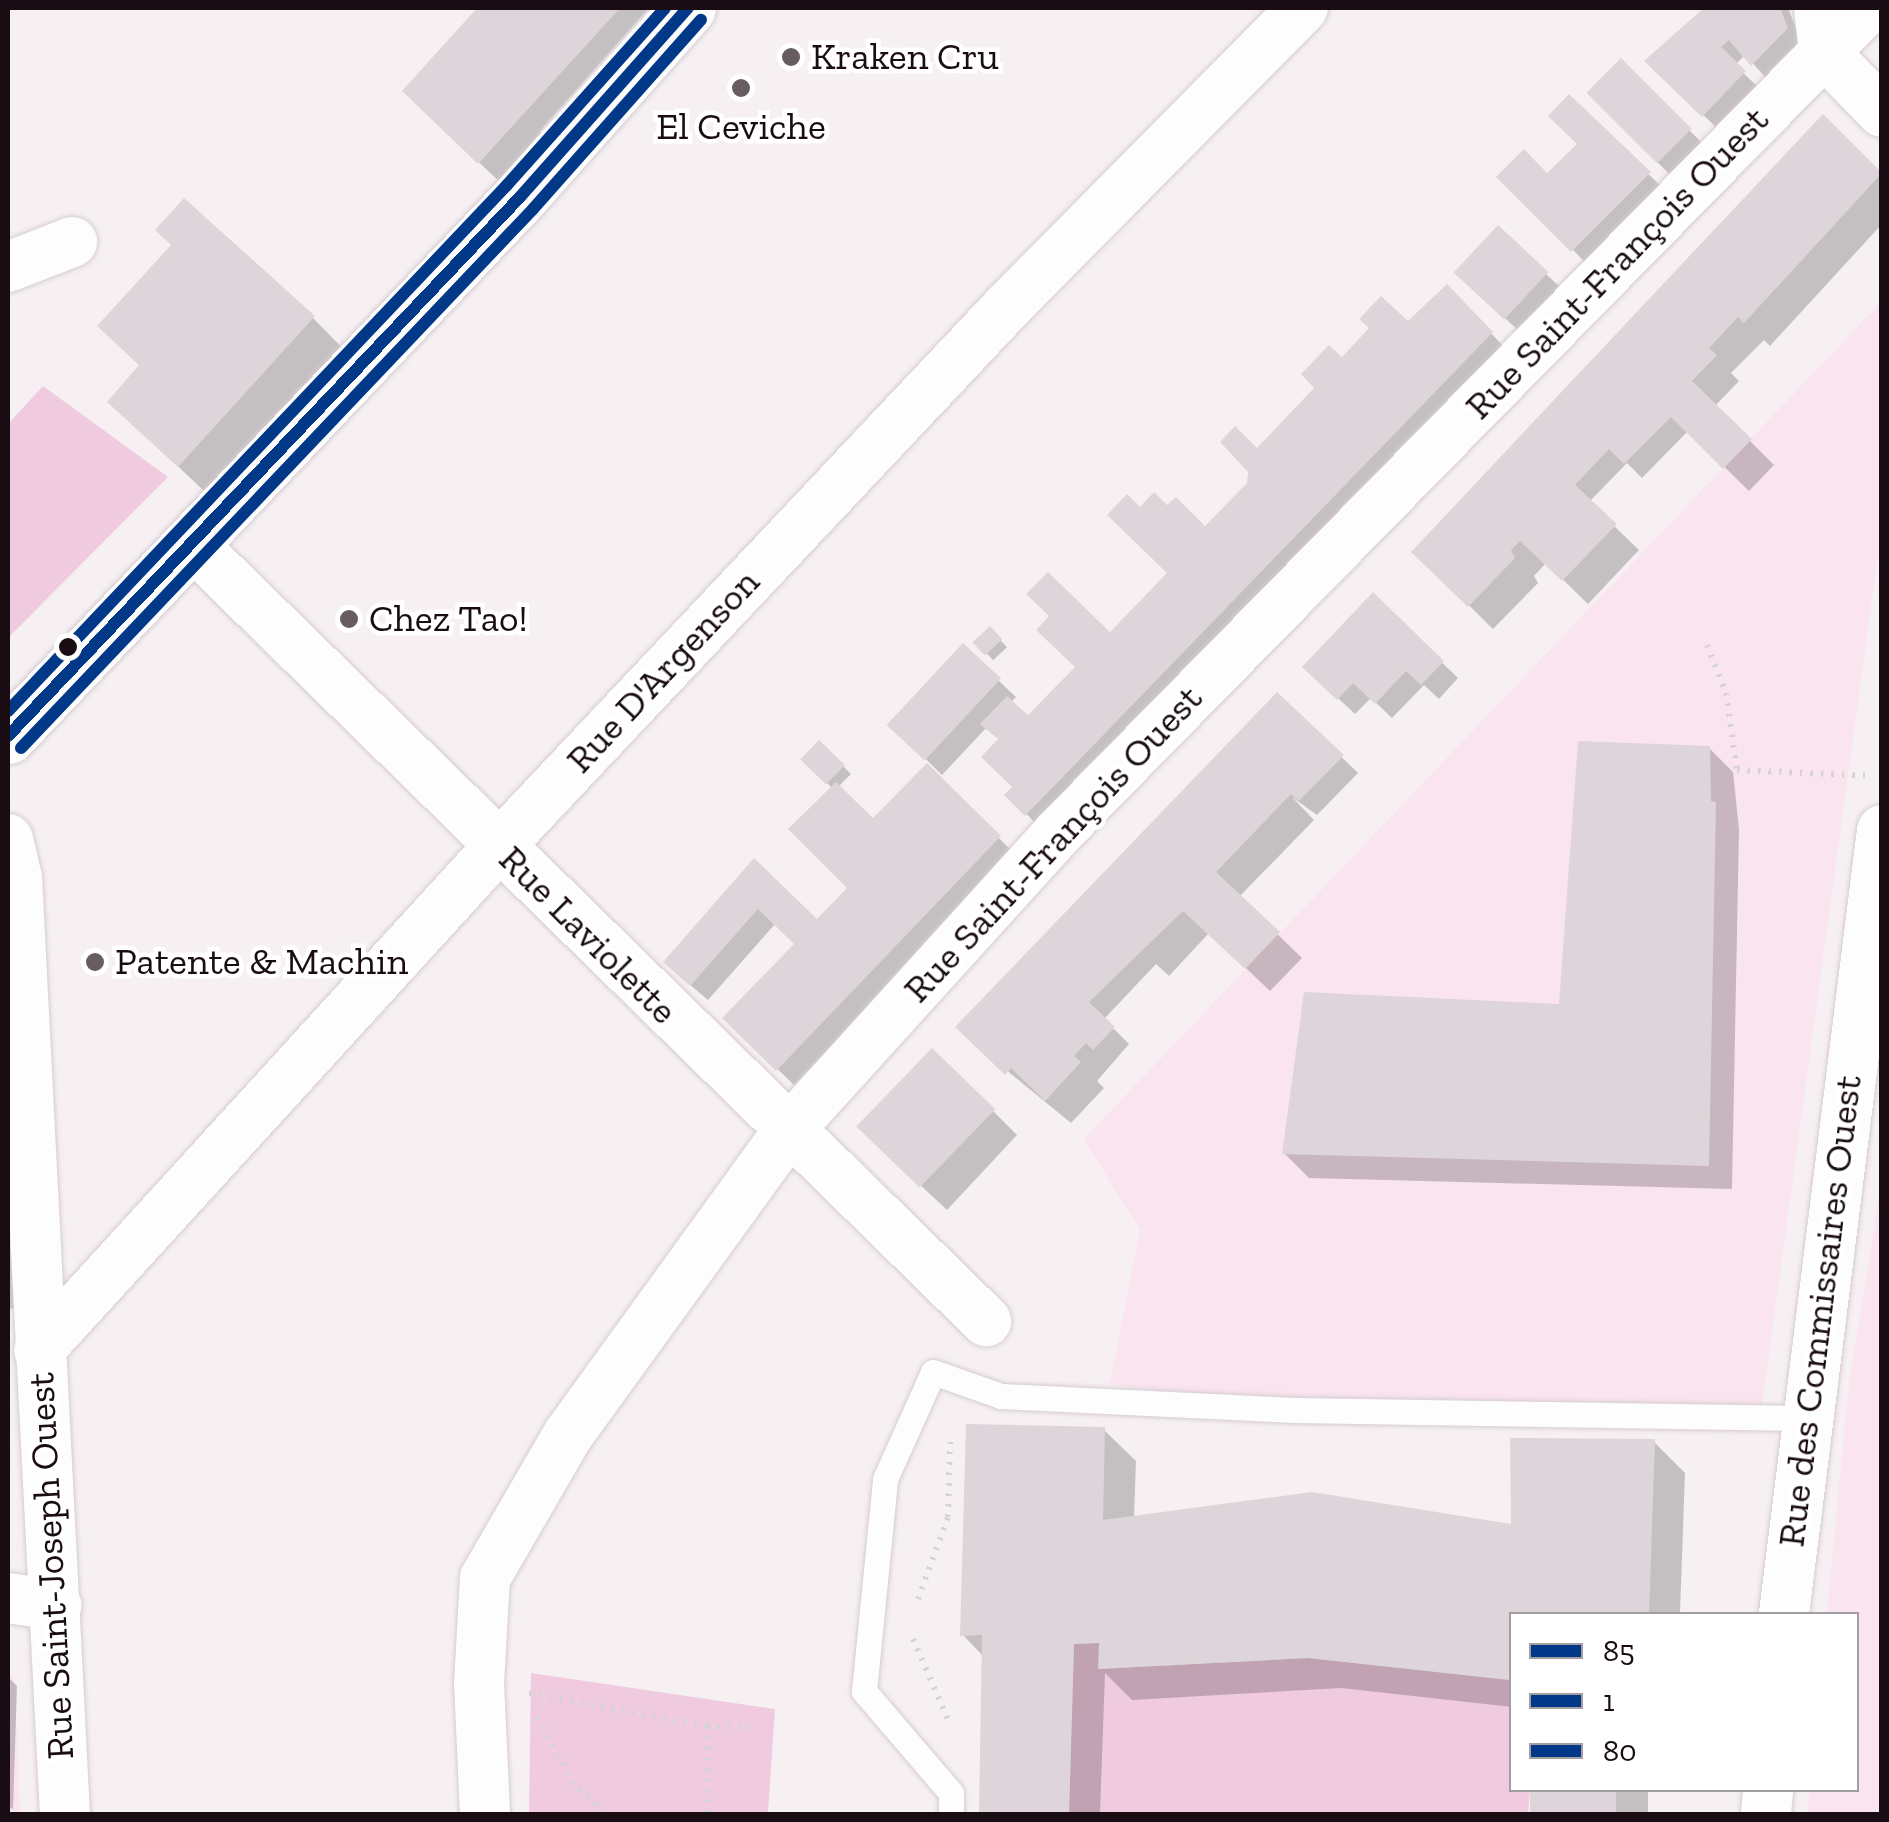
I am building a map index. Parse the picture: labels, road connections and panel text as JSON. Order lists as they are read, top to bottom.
{
  "streets": {
    "street": [
      "Rue Saint-François Ouest",
      "Rue D'Argenson",
      "Rue Laviolette",
      "Rue des Commissaires Ouest",
      "Rue Saint-Joseph Ouest"
    ]
  },
  "crossings": [
    ["Rue Saint-François Ouest", "Rue Laviolette"],
    ["Rue D'Argenson", "Rue Laviolette"],
    ["Rue D'Argenson", "Rue Saint-Joseph Ouest"]
  ],
  "places": [
    "Kraken Cru",
    "El Ceviche",
    "Chez Tao!",
    "Patente & Machin"
  ],
  "lines": ["transit line 85", "transit line 80", "transit line 1"],
  "legend": ["85", "1", "80"]
}
